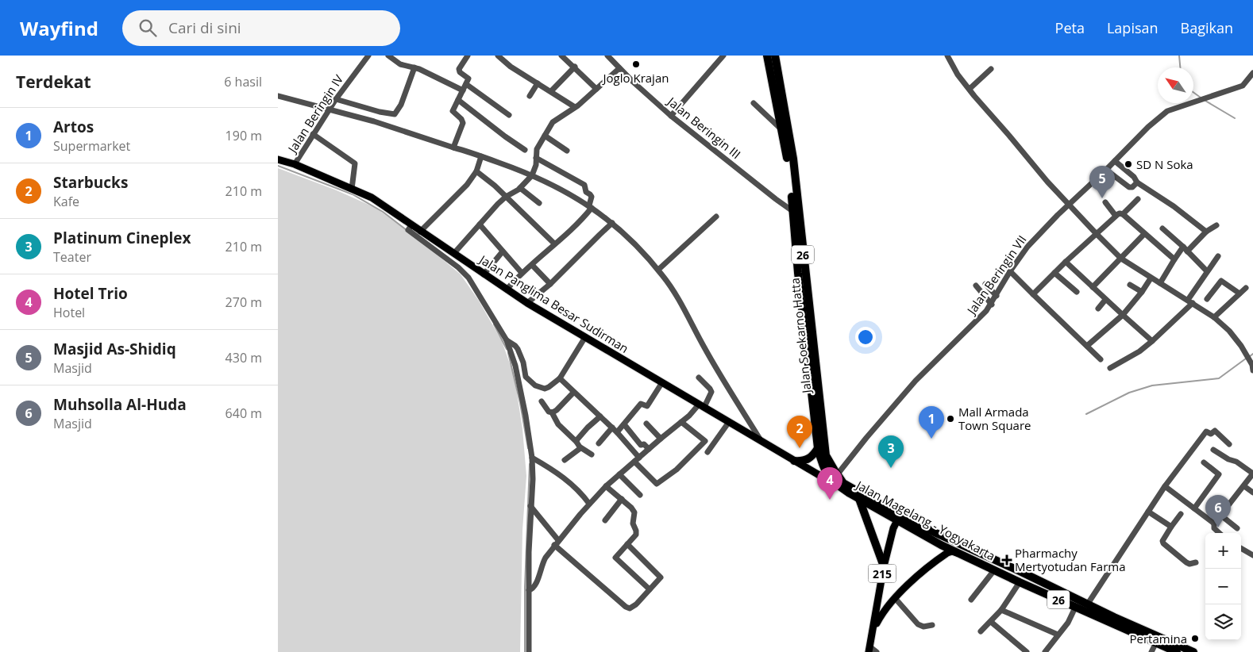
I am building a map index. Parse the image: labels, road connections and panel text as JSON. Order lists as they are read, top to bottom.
{
  "streets": {
    "highway": [
      "26",
      "Jalan Soekarno Hatta",
      "Jalan Magelang - Yogyakarta",
      "215"
    ],
    "main road": ["Jalan Panglima Besar Sudirman"],
    "street": ["Jalan Beringin IV", "Jalan Beringin III", "Jalan Beringin VII"]
  },
  "crossings": [
    ["Jalan Beringin IV", "Jalan Panglima Besar Sudirman"],
    ["Jalan Beringin III", "Jalan Soekarno Hatta"],
    ["26", "Jalan Beringin VII"],
    ["26", "Jalan Soekarno Hatta"],
    ["26", "Jalan Magelang - Yogyakarta"],
    ["Jalan Magelang - Yogyakarta", "215"]
  ],
  "places": {
    "other": [
      "Joglo Krajan",
      "SD N Soka",
      "Mall Armada Town Square",
      "Pertamina"
    ],
    "health": ["Pharmachy Mertyotudan Farma"]
  },
  "north": "top left",
  "page": {
    "header": "Wayfind",
    "search": "Cari di sini",
    "nav": ["Peta", "Lapisan", "Bagikan"],
    "heading": ["Terdekat", "6 hasil"],
    "list": [
      {
        "mark": "1",
        "name": "Artos",
        "note": "Supermarket",
        "value": "190 m"
      },
      {
        "mark": "2",
        "name": "Starbucks",
        "note": "Kafe",
        "value": "210 m"
      },
      {
        "mark": "3",
        "name": "Platinum Cineplex",
        "note": "Teater",
        "value": "210 m"
      },
      {
        "mark": "4",
        "name": "Hotel Trio",
        "note": "Hotel",
        "value": "270 m"
      },
      {
        "mark": "5",
        "name": "Masjid As-Shidiq",
        "note": "Masjid",
        "value": "430 m"
      },
      {
        "mark": "6",
        "name": "Muhsolla Al-Huda",
        "note": "Masjid",
        "value": "640 m"
      }
    ],
    "pins": [
      "5",
      "1",
      "2",
      "3",
      "4",
      "6"
    ],
    "map_buttons": ["+", "−"]
  }
}
